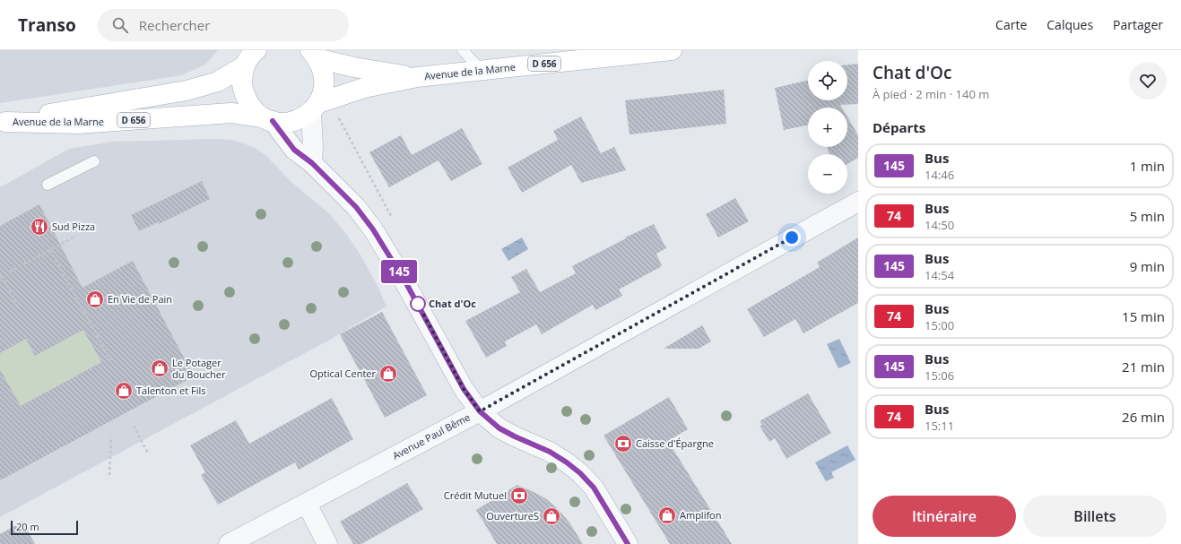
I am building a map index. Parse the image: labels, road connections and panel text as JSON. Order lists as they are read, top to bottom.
{
  "streets": {
    "main road": ["D 656", "Avenue de la Marne"],
    "street": ["Avenue Paul Bême"]
  },
  "places": {
    "restaurant": ["Sud Pizza"],
    "shop": [
      "En Vie de Pain",
      "Le Potager du Boucher",
      "Optical Center",
      "Talenton et Fils",
      "Amplifon",
      "OuvertureS"
    ],
    "other": ["Chat d'Oc"],
    "bank": ["Caisse d'Épargne", "Crédit Mutuel"]
  },
  "lines": ["bus line 145"],
  "scale_bar": "20 m",
  "page": {
    "header": "Transo",
    "search": "Rechercher",
    "nav": ["Carte", "Calques", "Partager"],
    "on_map": "145",
    "heading": [
      ["Chat d'Oc", "À pied · 2 min · 140 m"],
      "Départs"
    ],
    "map_buttons": ["+", "−"],
    "list": [
      {
        "mark": "145",
        "name": "Bus",
        "note": "14:46",
        "value": "1 min"
      },
      {
        "mark": "74",
        "name": "Bus",
        "note": "14:50",
        "value": "5 min"
      },
      {
        "mark": "145",
        "name": "Bus",
        "note": "14:54",
        "value": "9 min"
      },
      {
        "mark": "74",
        "name": "Bus",
        "note": "15:00",
        "value": "15 min"
      },
      {
        "mark": "145",
        "name": "Bus",
        "note": "15:06",
        "value": "21 min"
      },
      {
        "mark": "74",
        "name": "Bus",
        "note": "15:11",
        "value": "26 min"
      }
    ],
    "buttons": ["Itinéraire", "Billets"],
    "scale": "20 m"
  }
}
